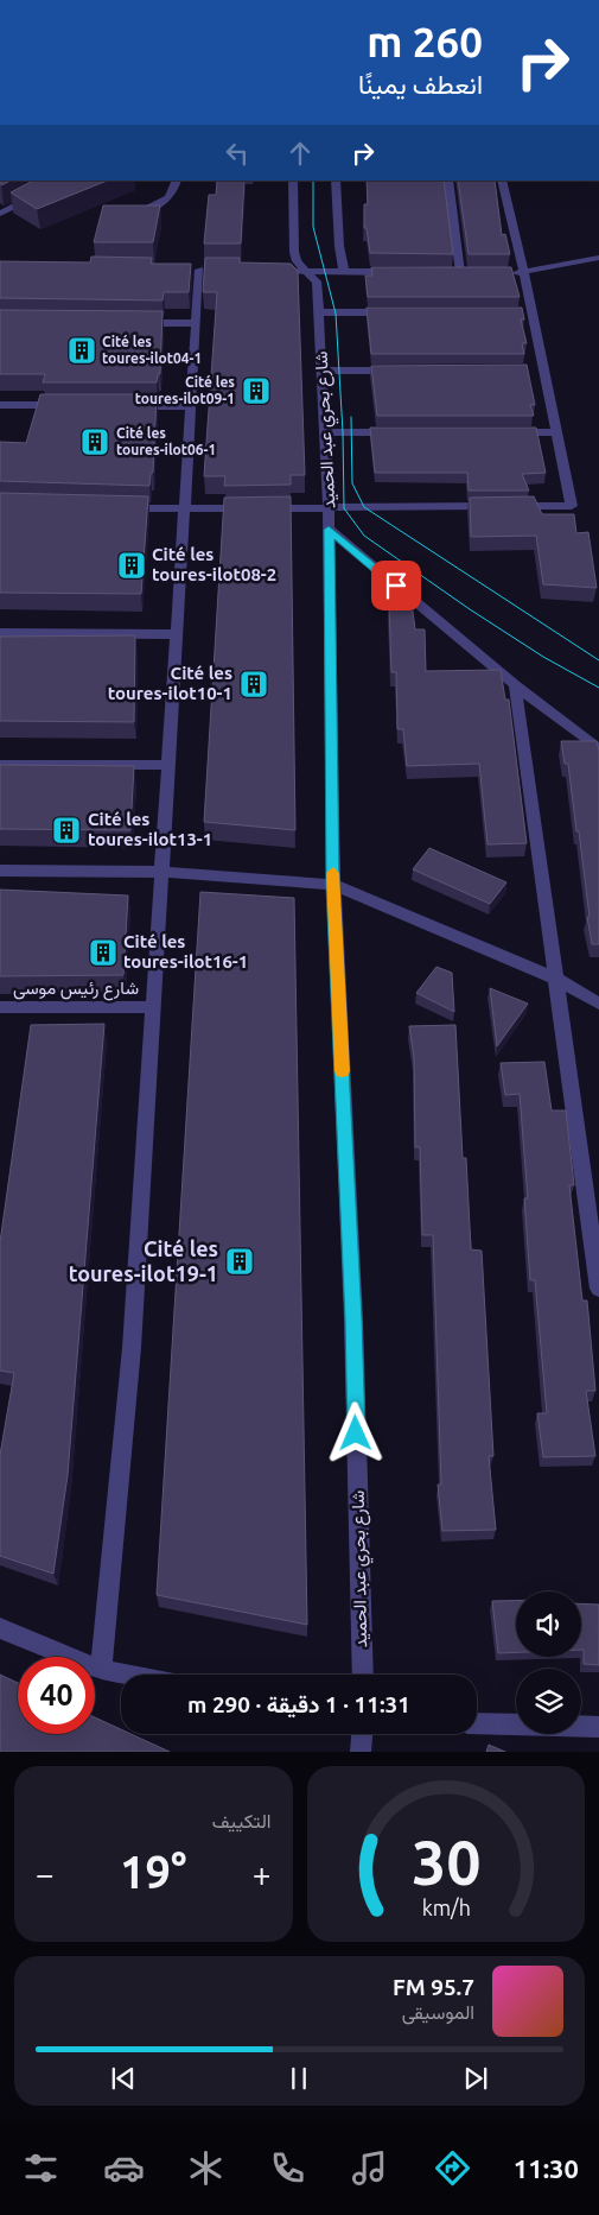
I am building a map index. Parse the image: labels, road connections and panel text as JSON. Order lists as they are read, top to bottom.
{
  "streets": {
    "street": ["شارع بحري عبد الحميد", "شارع رئيس موسى"]
  },
  "places": {
    "building": [
      "Cité les toures-ilot04-1",
      "Cité les toures-ilot09-1",
      "Cité les toures-ilot06-1",
      "Cité les toures-ilot08-2",
      "Cité les toures-ilot10-1",
      "Cité les toures-ilot13-1",
      "Cité les toures-ilot16-1",
      "Cité les toures-ilot19-1"
    ]
  },
  "page": {
    "turn": ["260 m", "انعطف يمينًا"],
    "limit": "40",
    "trip": "11:31 · 1 دقيقة · 290 m",
    "tile": "التكييف",
    "heat": ["−", "19°", "+"],
    "song": ["95.7 FM", "الموسيقى"],
    "tabs": "11:30",
    "gauge": ["30", "km/h"]
  }
}
